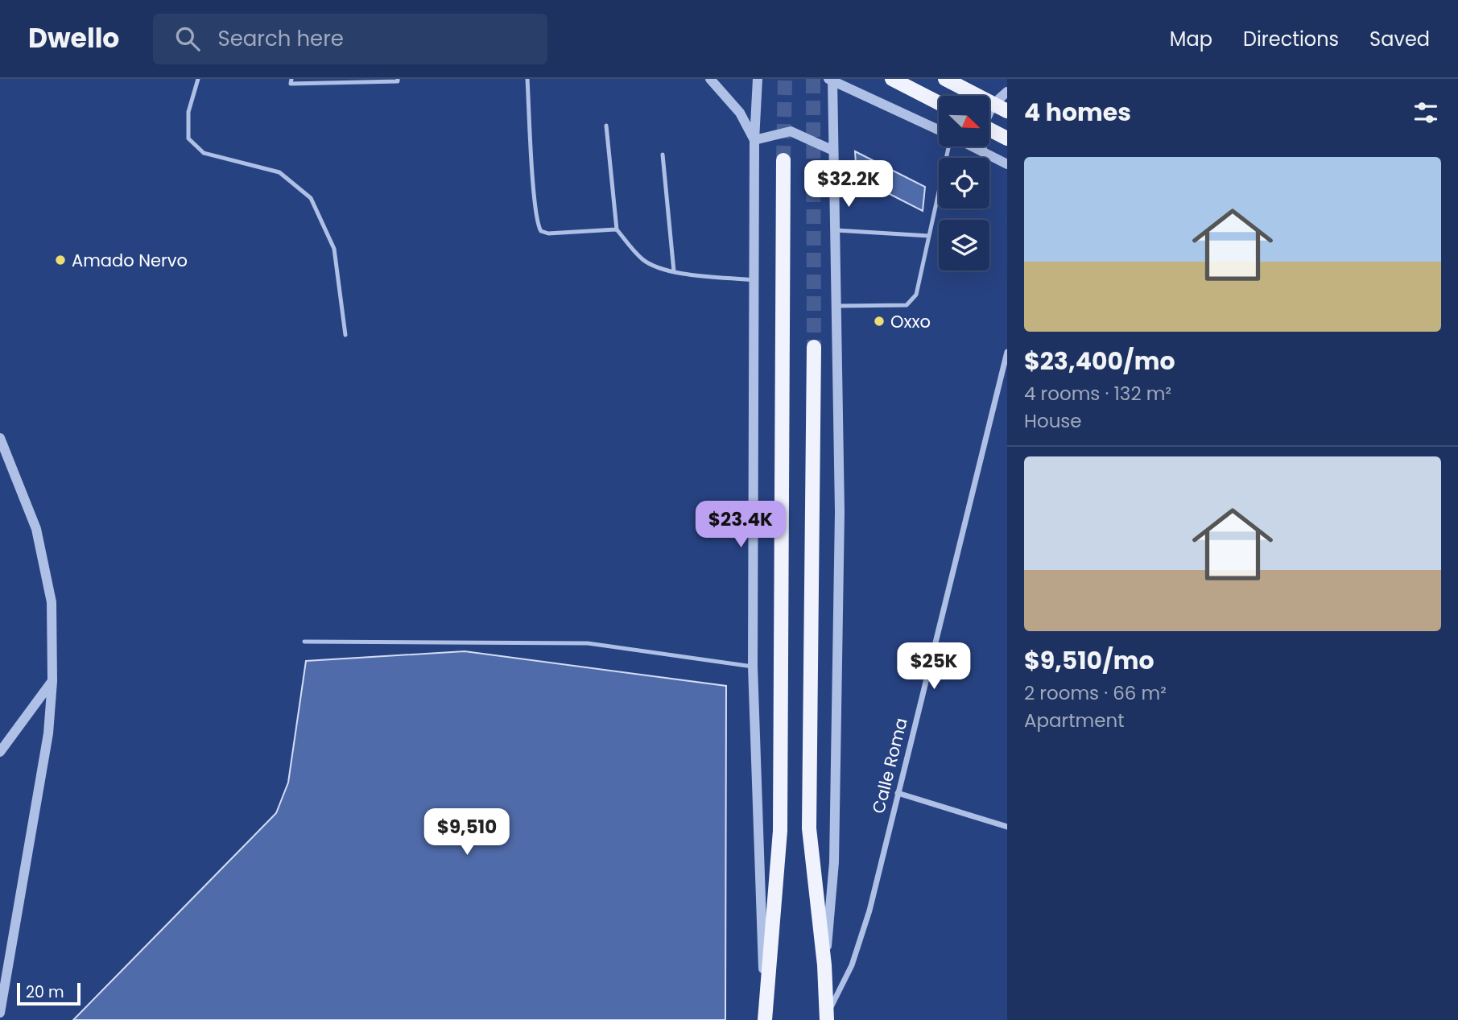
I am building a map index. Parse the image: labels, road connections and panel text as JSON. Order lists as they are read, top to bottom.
{
  "streets": {
    "street": ["Calle Roma"]
  },
  "places": ["Amado Nervo", "Oxxo"],
  "scale_bar": "20 m",
  "north": "bottom right",
  "page": {
    "header": "Dwello",
    "search": "Search here",
    "nav": ["Map", "Directions", "Saved"],
    "heading": "4 homes",
    "list": [
      {
        "name": "$23,400/mo",
        "note": "4 rooms · 132 m² · House"
      },
      {
        "name": "$9,510/mo",
        "note": "2 rooms · 66 m² · Apartment"
      }
    ],
    "price": [
      "$32.2K",
      "$23.4K",
      "$25K",
      "$9,510"
    ],
    "scale": "20 m"
  }
}
